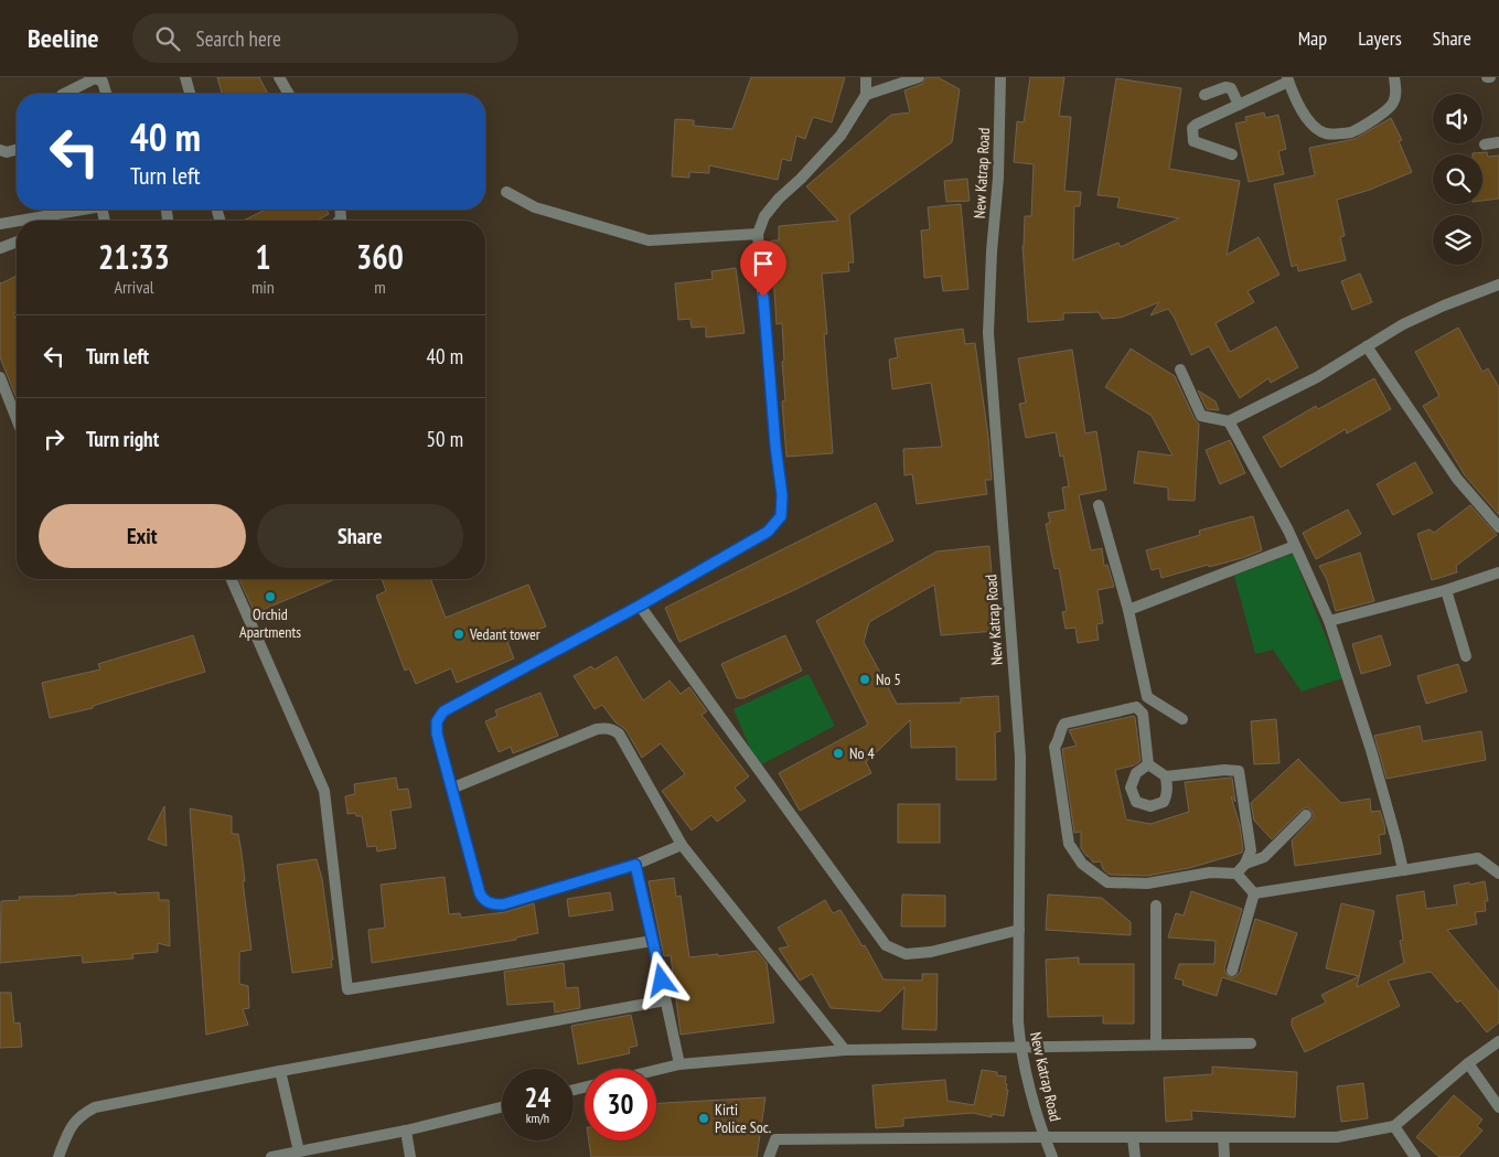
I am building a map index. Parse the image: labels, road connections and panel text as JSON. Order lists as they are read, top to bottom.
{
  "streets": {
    "street": ["New Katrap Road"]
  },
  "places": [
    "Orchid Apartments",
    "Vedant tower",
    "No 5",
    "No 4",
    "Kirti Police Soc."
  ],
  "page": {
    "header": "Beeline",
    "search": "Search here",
    "nav": ["Map", "Layers", "Share"],
    "turn": ["40 m", "Turn left"],
    "eta": [
      "21:33",
      "Arrival",
      "1",
      "min",
      "360",
      "m"
    ],
    "list": [
      {
        "name": "Turn left",
        "value": "40 m"
      },
      {
        "name": "Turn right",
        "value": "50 m"
      }
    ],
    "buttons": ["Exit", "Share"],
    "speed": "24 km/h",
    "limit": "30"
  }
}
